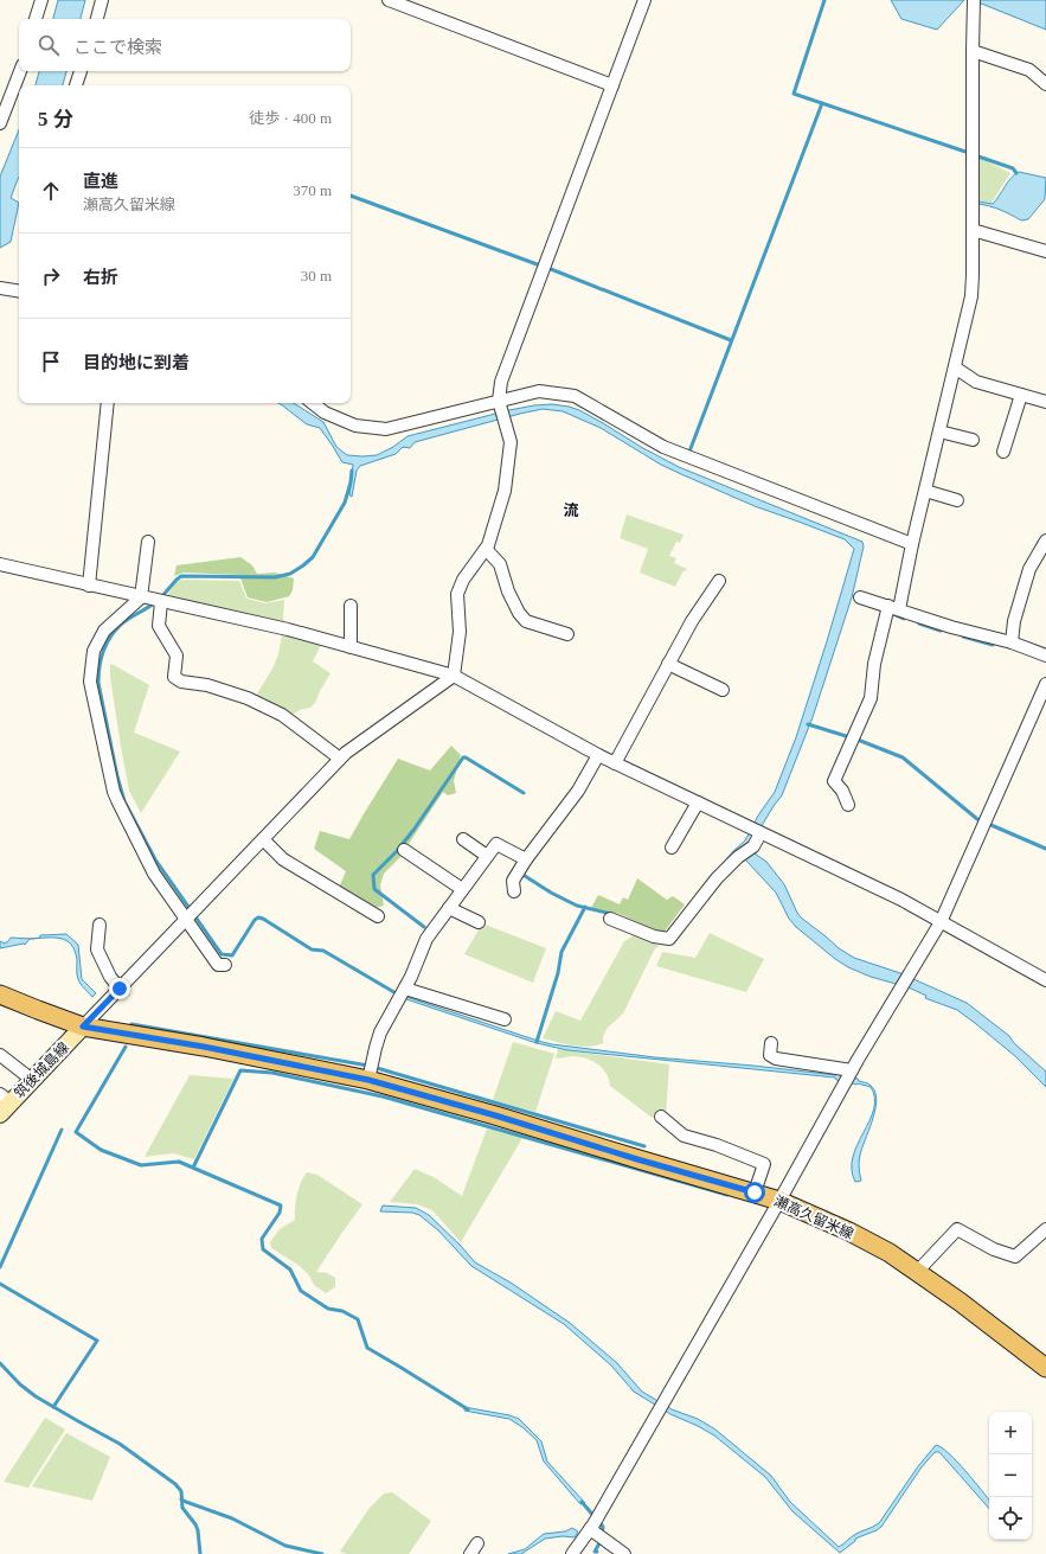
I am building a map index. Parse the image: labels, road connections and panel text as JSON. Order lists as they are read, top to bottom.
{
  "streets": {
    "main road": ["瀬高久留米線"],
    "street": ["筑後城島線"]
  },
  "crossings": [
    ["筑後城島線", "瀬高久留米線"]
  ],
  "districts": ["流"],
  "page": {
    "search": "ここで検索",
    "heading": ["5 分", "徒歩 · 400 m"],
    "list": [
      ["直進", "瀬高久留米線", "370 m"],
      ["右折", "30 m"],
      "目的地に到着"
    ],
    "map_buttons": ["+", "−"]
  }
}
